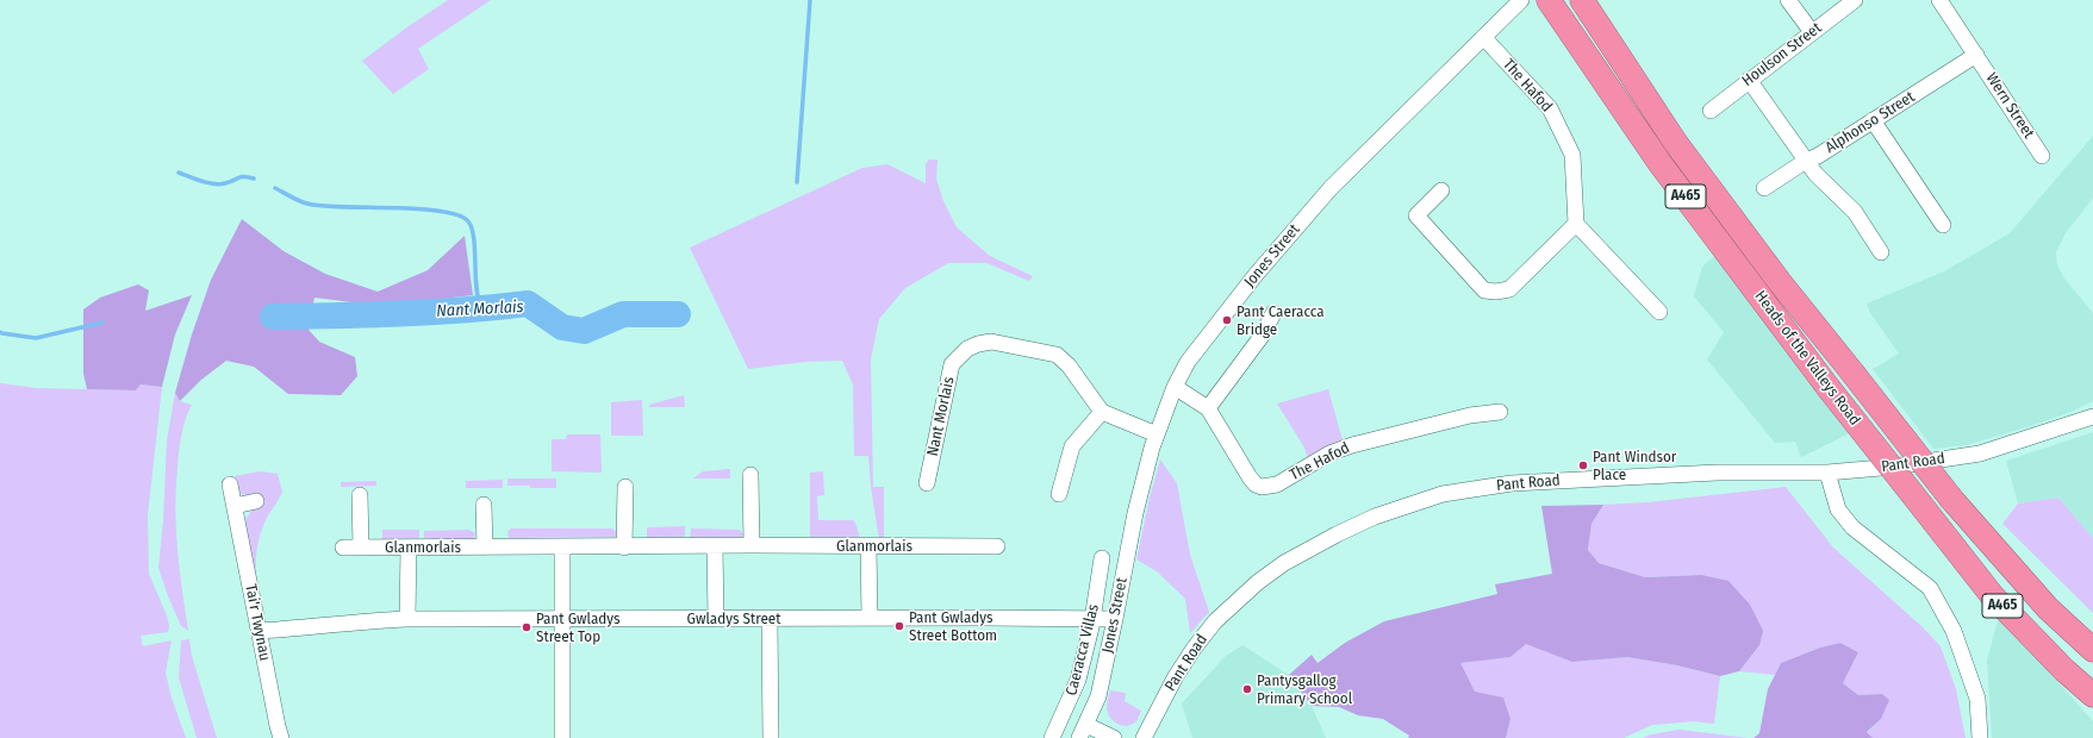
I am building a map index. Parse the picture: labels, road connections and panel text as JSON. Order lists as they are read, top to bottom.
{
  "streets": {
    "highway": ["A465", "Heads of the Valleys Road"],
    "street": [
      "Houlson Street",
      "The Hafod",
      "Wern Street",
      "Alphonso Street",
      "Jones Street",
      "Nant Morlais",
      "Pant Road",
      "Glanmorlais",
      "Gwladys Street",
      "Tai'r Twynau",
      "Caeracca Villas"
    ]
  },
  "crossings": [
    ["The Hafod", "Jones Street"],
    ["Wern Street", "Alphonso Street"],
    ["Jones Street", "Gwladys Street"],
    ["Gwladys Street", "Tai'r Twynau"],
    ["Gwladys Street", "Caeracca Villas"]
  ],
  "water": ["Nant Morlais"],
  "places": [
    "Pant Caeracca Bridge",
    "Pant Windsor Place",
    "Pant Gwladys Street Bottom",
    "Pant Gwladys Street Top",
    "Pantysgallog Primary School"
  ]
}
